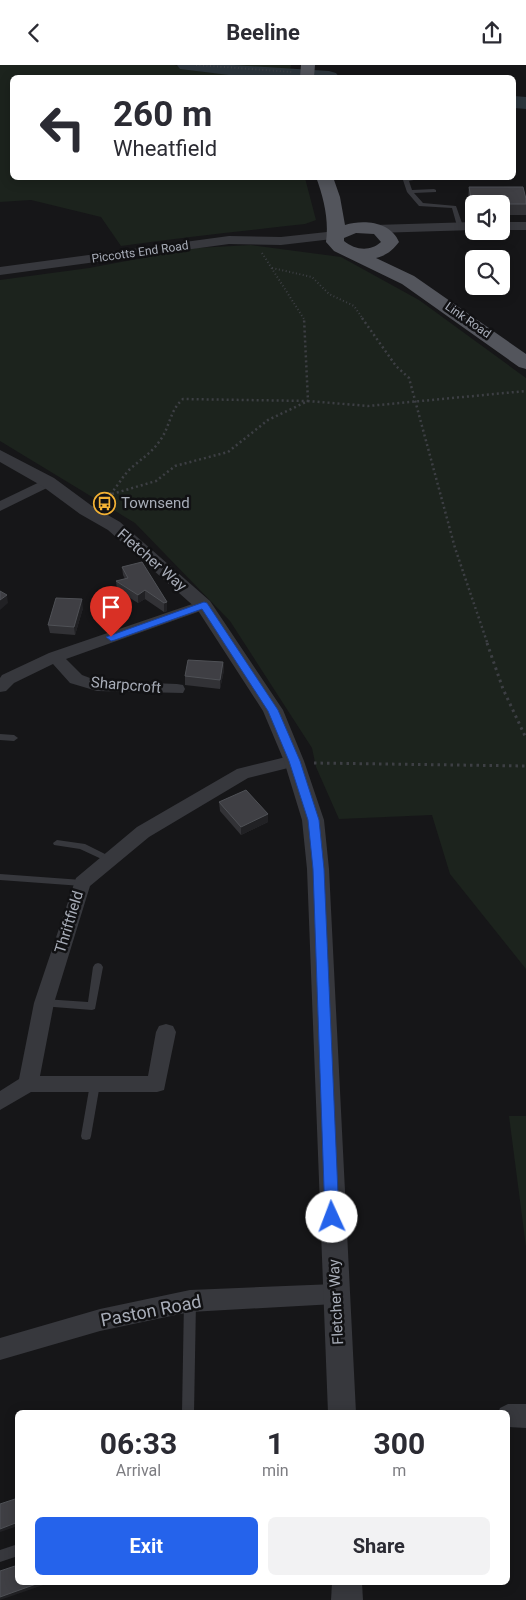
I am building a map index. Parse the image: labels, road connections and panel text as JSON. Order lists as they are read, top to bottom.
{
  "streets": {
    "main road": ["Link Road"],
    "street": [
      "Piccotts End Road",
      "Fletcher Way",
      "Sharpcroft",
      "Thriftfield",
      "Paston Road"
    ]
  },
  "crossings": [
    ["Piccotts End Road", "Link Road"],
    ["Fletcher Way", "Thriftfield"],
    ["Fletcher Way", "Paston Road"]
  ],
  "places": {
    "bus stop": ["Townsend"]
  },
  "page": {
    "header": "Beeline",
    "turn": ["260 m", "Wheatfield"],
    "eta": [
      "06:33",
      "Arrival",
      "1",
      "min",
      "300",
      "m"
    ],
    "buttons": ["Exit", "Share"]
  }
}
